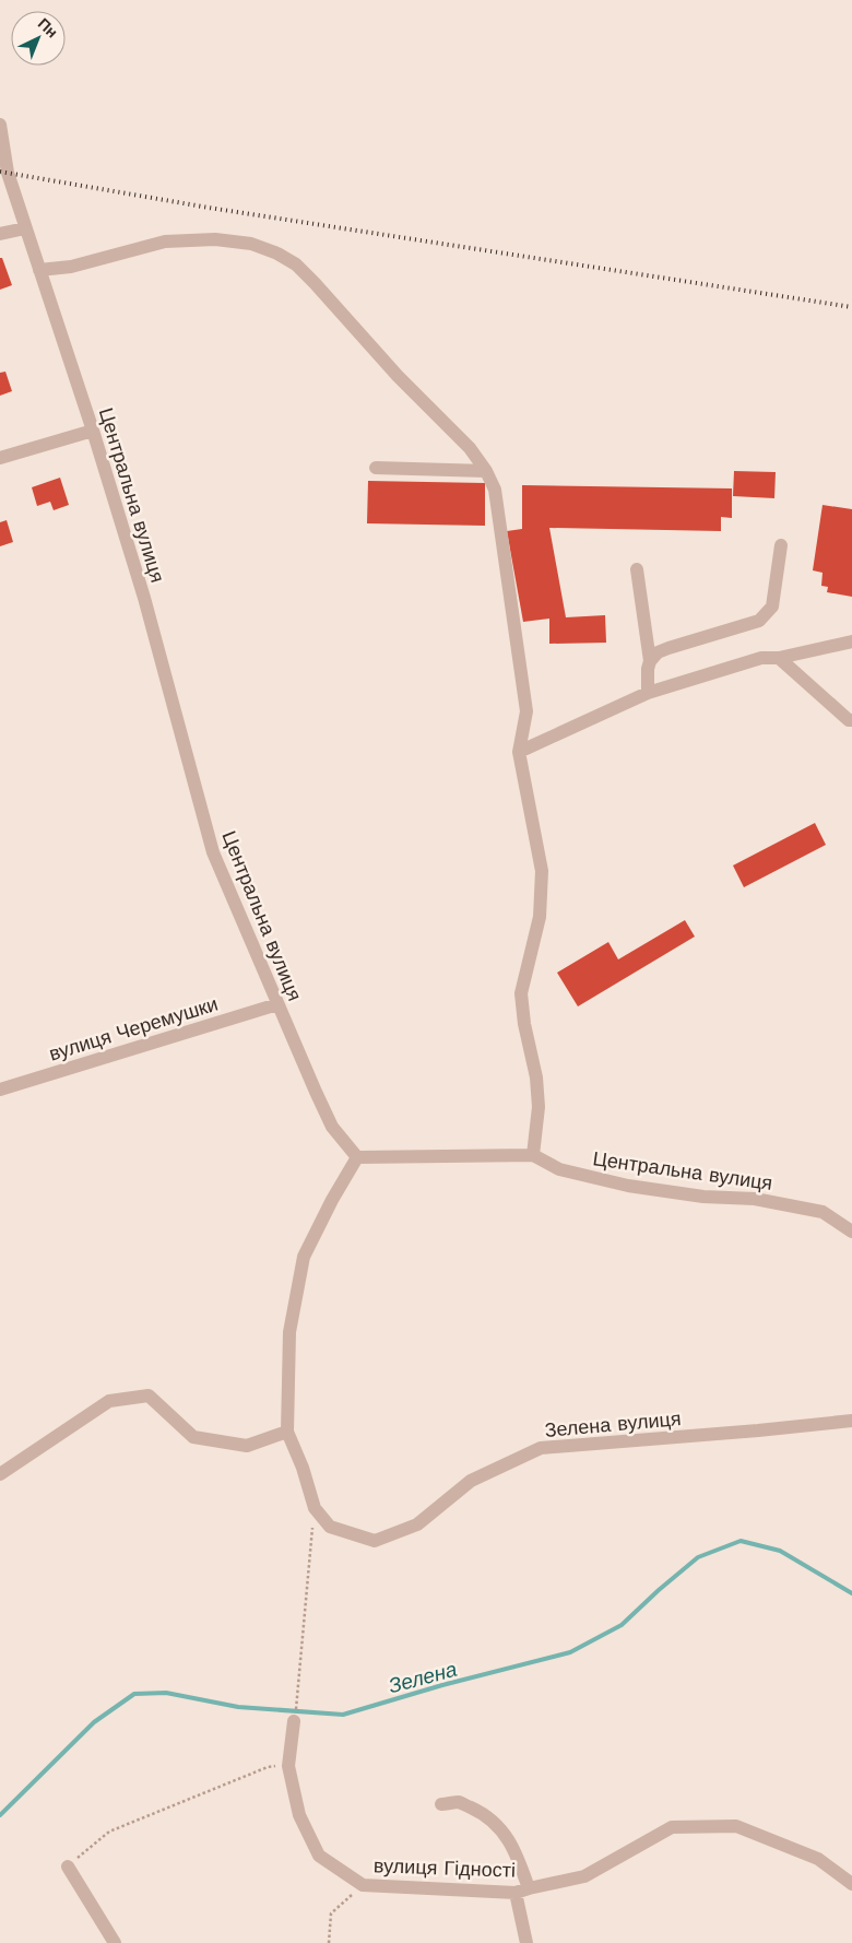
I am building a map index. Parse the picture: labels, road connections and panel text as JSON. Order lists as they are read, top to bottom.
{
  "streets": {
    "street": [
      "Центральна вулиця",
      "вулиця Черемушки",
      "Зелена вулиця",
      "вулиця Гідності"
    ]
  },
  "crossings": [
    ["Центральна вулиця", "вулиця Черемушки"]
  ],
  "water": ["Зелена"],
  "north": "top right"
}
